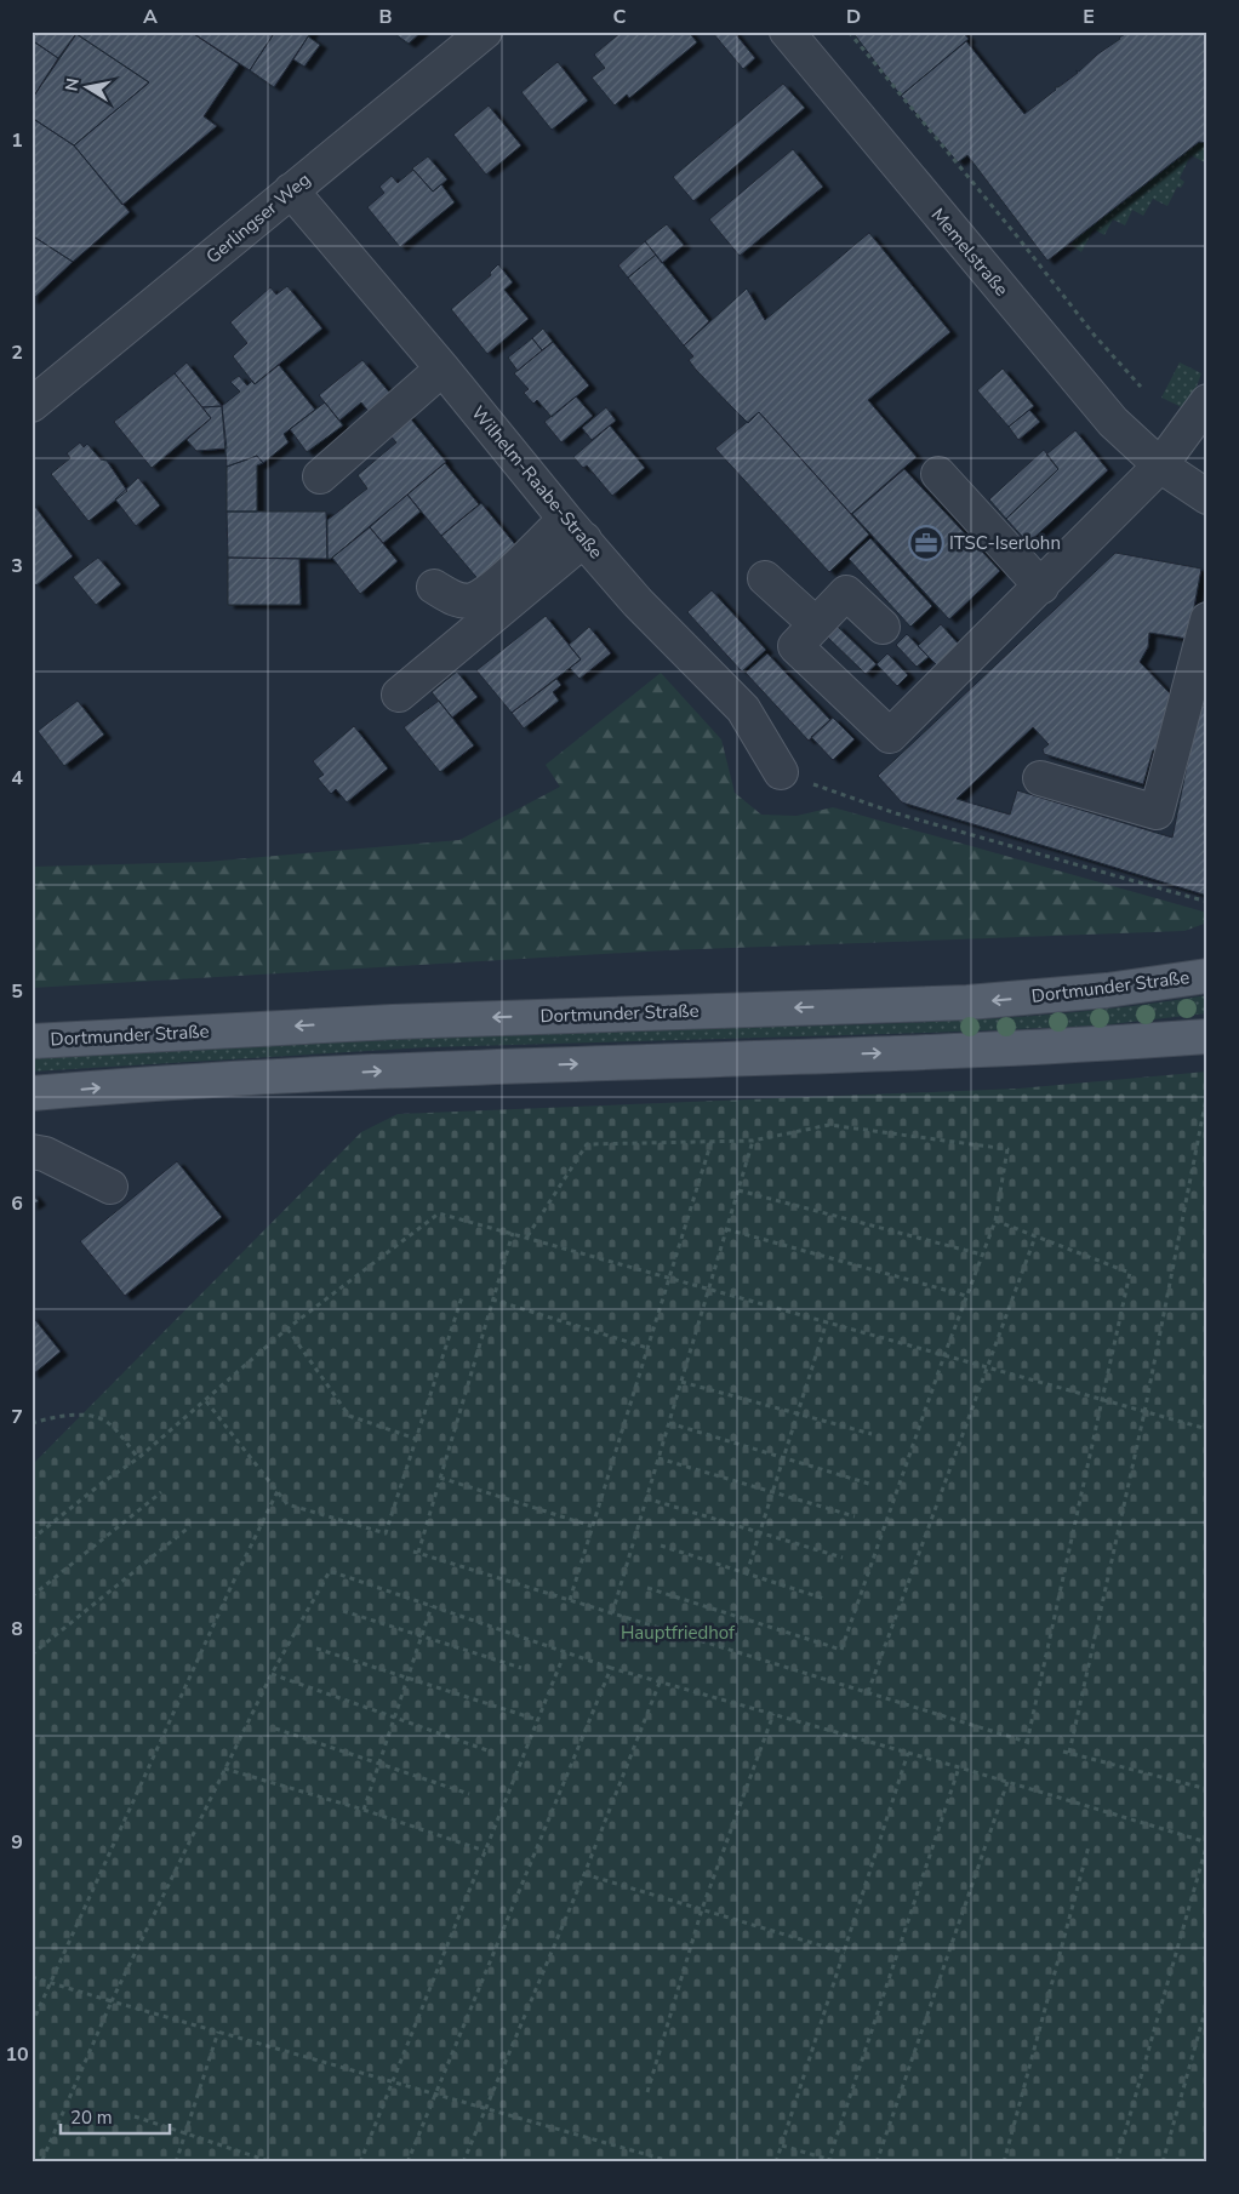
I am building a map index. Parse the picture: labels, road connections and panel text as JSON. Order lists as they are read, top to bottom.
{
  "streets": {
    "main road": ["Dortmunder Straße"],
    "street": ["Gerlingser Weg", "Memelstraße", "Wilhelm-Raabe-Straße"]
  },
  "crossings": [
    ["Gerlingser Weg", "Wilhelm-Raabe-Straße"]
  ],
  "parks": ["Hauptfriedhof"],
  "places": {
    "office": ["ITSC-Iserlohn"]
  },
  "scale_bar": "20 m",
  "north": "left",
  "grid": {
    "columns": [
      "A",
      "B",
      "C",
      "D",
      "E"
    ],
    "rows": [
      "1",
      "2",
      "3",
      "4",
      "5",
      "6",
      "7",
      "8",
      "9",
      "10"
    ]
  }
}
